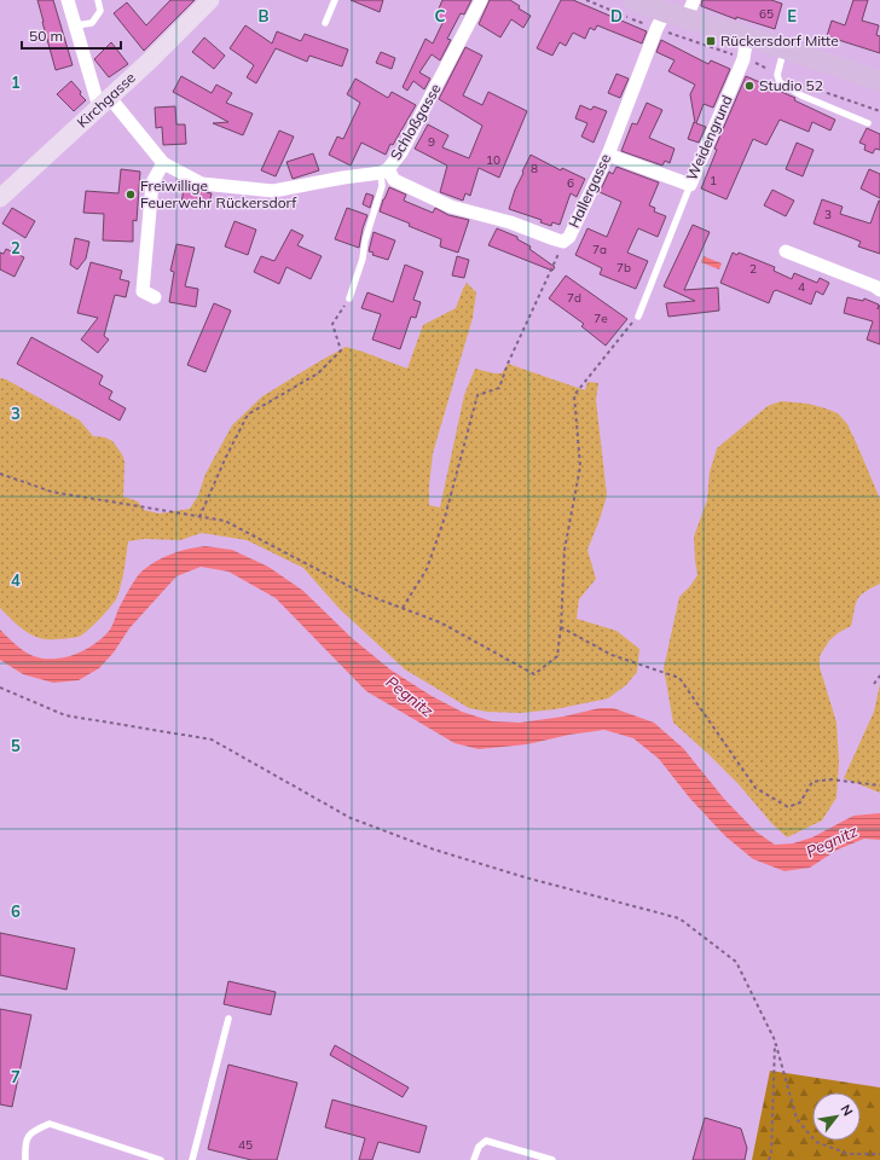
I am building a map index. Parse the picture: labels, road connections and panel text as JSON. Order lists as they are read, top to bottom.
{
  "streets": {
    "main road": ["Kirchgasse"],
    "street": ["Schloßgasse", "Weidengrund", "Hallergasse"]
  },
  "crossings": [
    ["Kirchgasse", "Schloßgasse"],
    ["Schloßgasse", "Hallergasse"],
    ["Weidengrund", "Hallergasse"]
  ],
  "water": ["Pegnitz"],
  "places": {
    "transit": ["Rückersdorf Mitte"],
    "other": ["Studio 52", "Freiwillige Feuerwehr Rückersdorf"]
  },
  "house_numbers": [
    "65",
    "9",
    "10",
    "8",
    "1",
    "6",
    "3",
    "7a",
    "7b",
    "2",
    "4",
    "7d",
    "7e",
    "45"
  ],
  "scale_bar": "50 m",
  "north": "top right",
  "grid": {
    "columns": [
      "B",
      "C",
      "D",
      "E"
    ],
    "rows": [
      "1",
      "2",
      "3",
      "4",
      "5",
      "6",
      "7"
    ]
  }
}
